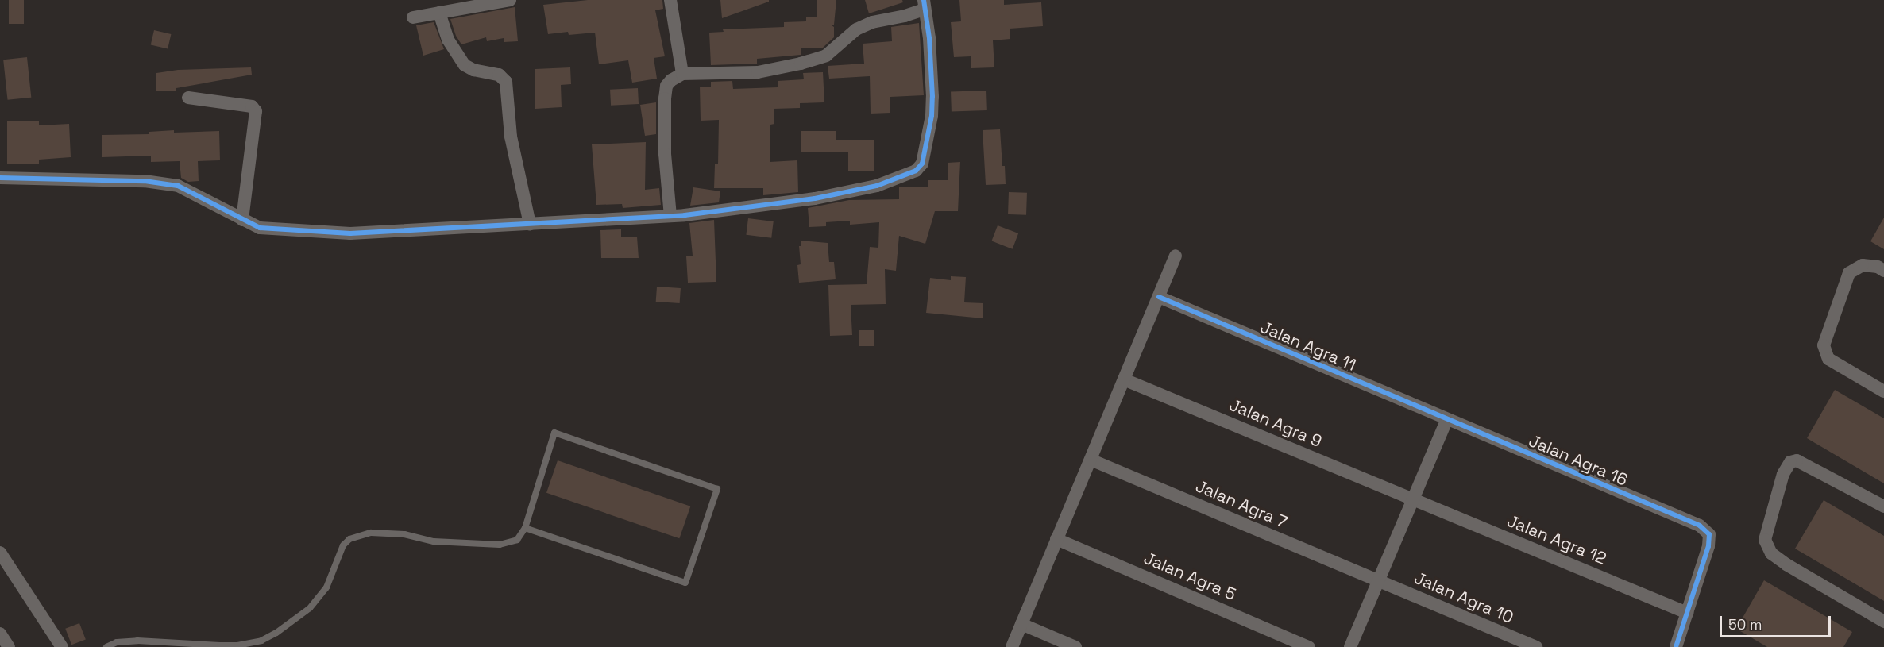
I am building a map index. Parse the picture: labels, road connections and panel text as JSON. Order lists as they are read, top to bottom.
{
  "streets": {
    "street": [
      "Jalan Agra 11",
      "Jalan Agra 9",
      "Jalan Agra 16",
      "Jalan Agra 7",
      "Jalan Agra 12",
      "Jalan Agra 5",
      "Jalan Agra 10"
    ]
  },
  "crossings": [
    ["Jalan Agra 11", "Jalan Agra 16"],
    ["Jalan Agra 9", "Jalan Agra 12"],
    ["Jalan Agra 16", "Jalan Agra 12"],
    ["Jalan Agra 7", "Jalan Agra 10"]
  ],
  "scale_bar": "50 m"
}
